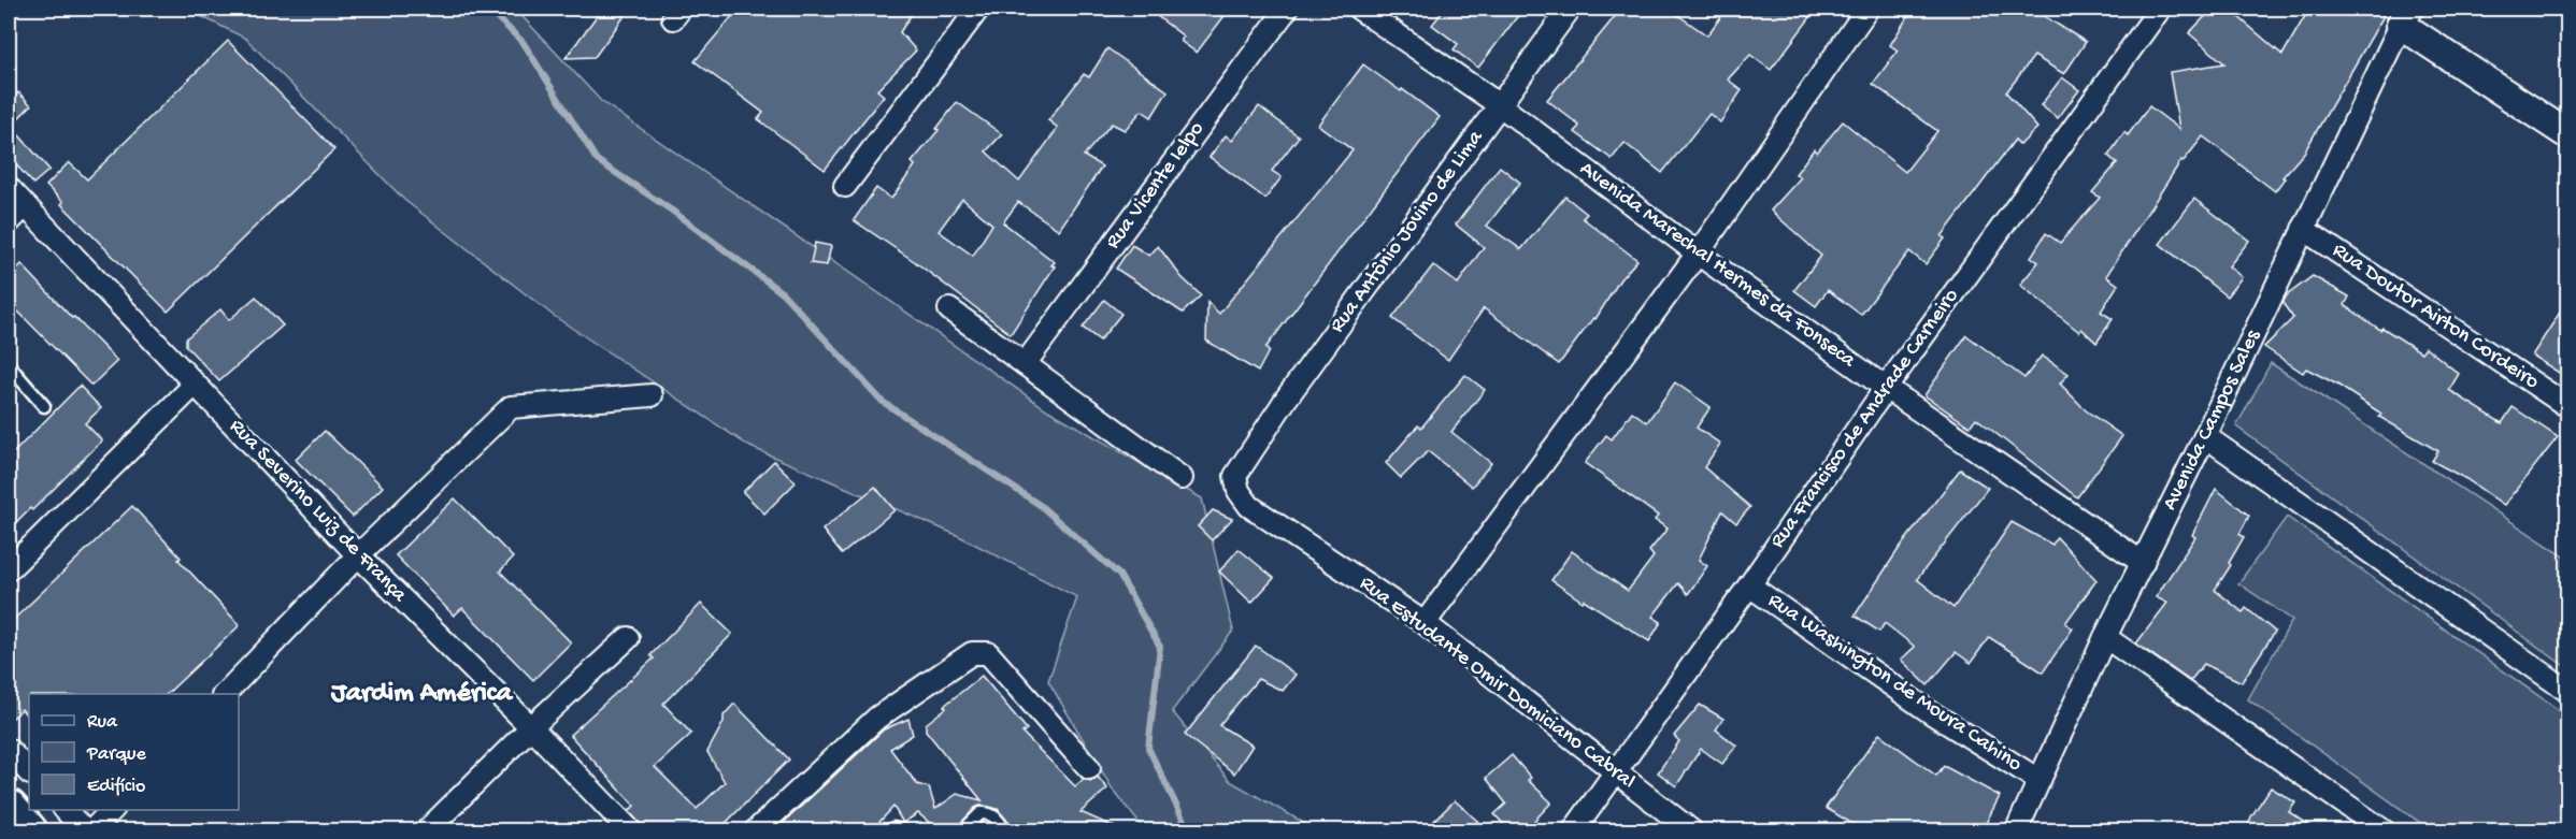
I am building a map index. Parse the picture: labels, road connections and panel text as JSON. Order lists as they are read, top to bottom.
{
  "streets": {
    "street": [
      "Rua Vicente Ielpo",
      "Rua Antônio Jovino de Lima",
      "Avenida Marechal Hermes da Fonseca",
      "Rua Doutor Airton Cordeiro",
      "Rua Francisco de Andrade Carneiro",
      "Avenida Campos Sales",
      "Rua Severino Luiz de França",
      "Rua Estudante Omir Domiciano Cabral",
      "Rua Washington de Moura Cahino"
    ]
  },
  "crossings": [
    ["Rua Antônio Jovino de Lima", "Avenida Marechal Hermes da Fonseca"],
    ["Rua Antônio Jovino de Lima", "Rua Estudante Omir Domiciano Cabral"],
    ["Avenida Marechal Hermes da Fonseca", "Rua Francisco de Andrade Carneiro"],
    ["Avenida Marechal Hermes da Fonseca", "Avenida Campos Sales"],
    ["Rua Doutor Airton Cordeiro", "Avenida Campos Sales"],
    ["Rua Francisco de Andrade Carneiro", "Rua Estudante Omir Domiciano Cabral"],
    ["Rua Francisco de Andrade Carneiro", "Rua Washington de Moura Cahino"],
    ["Avenida Campos Sales", "Rua Washington de Moura Cahino"]
  ],
  "districts": ["Jardim América"],
  "legend": ["Rua", "Parque", "Edifício"]
}
